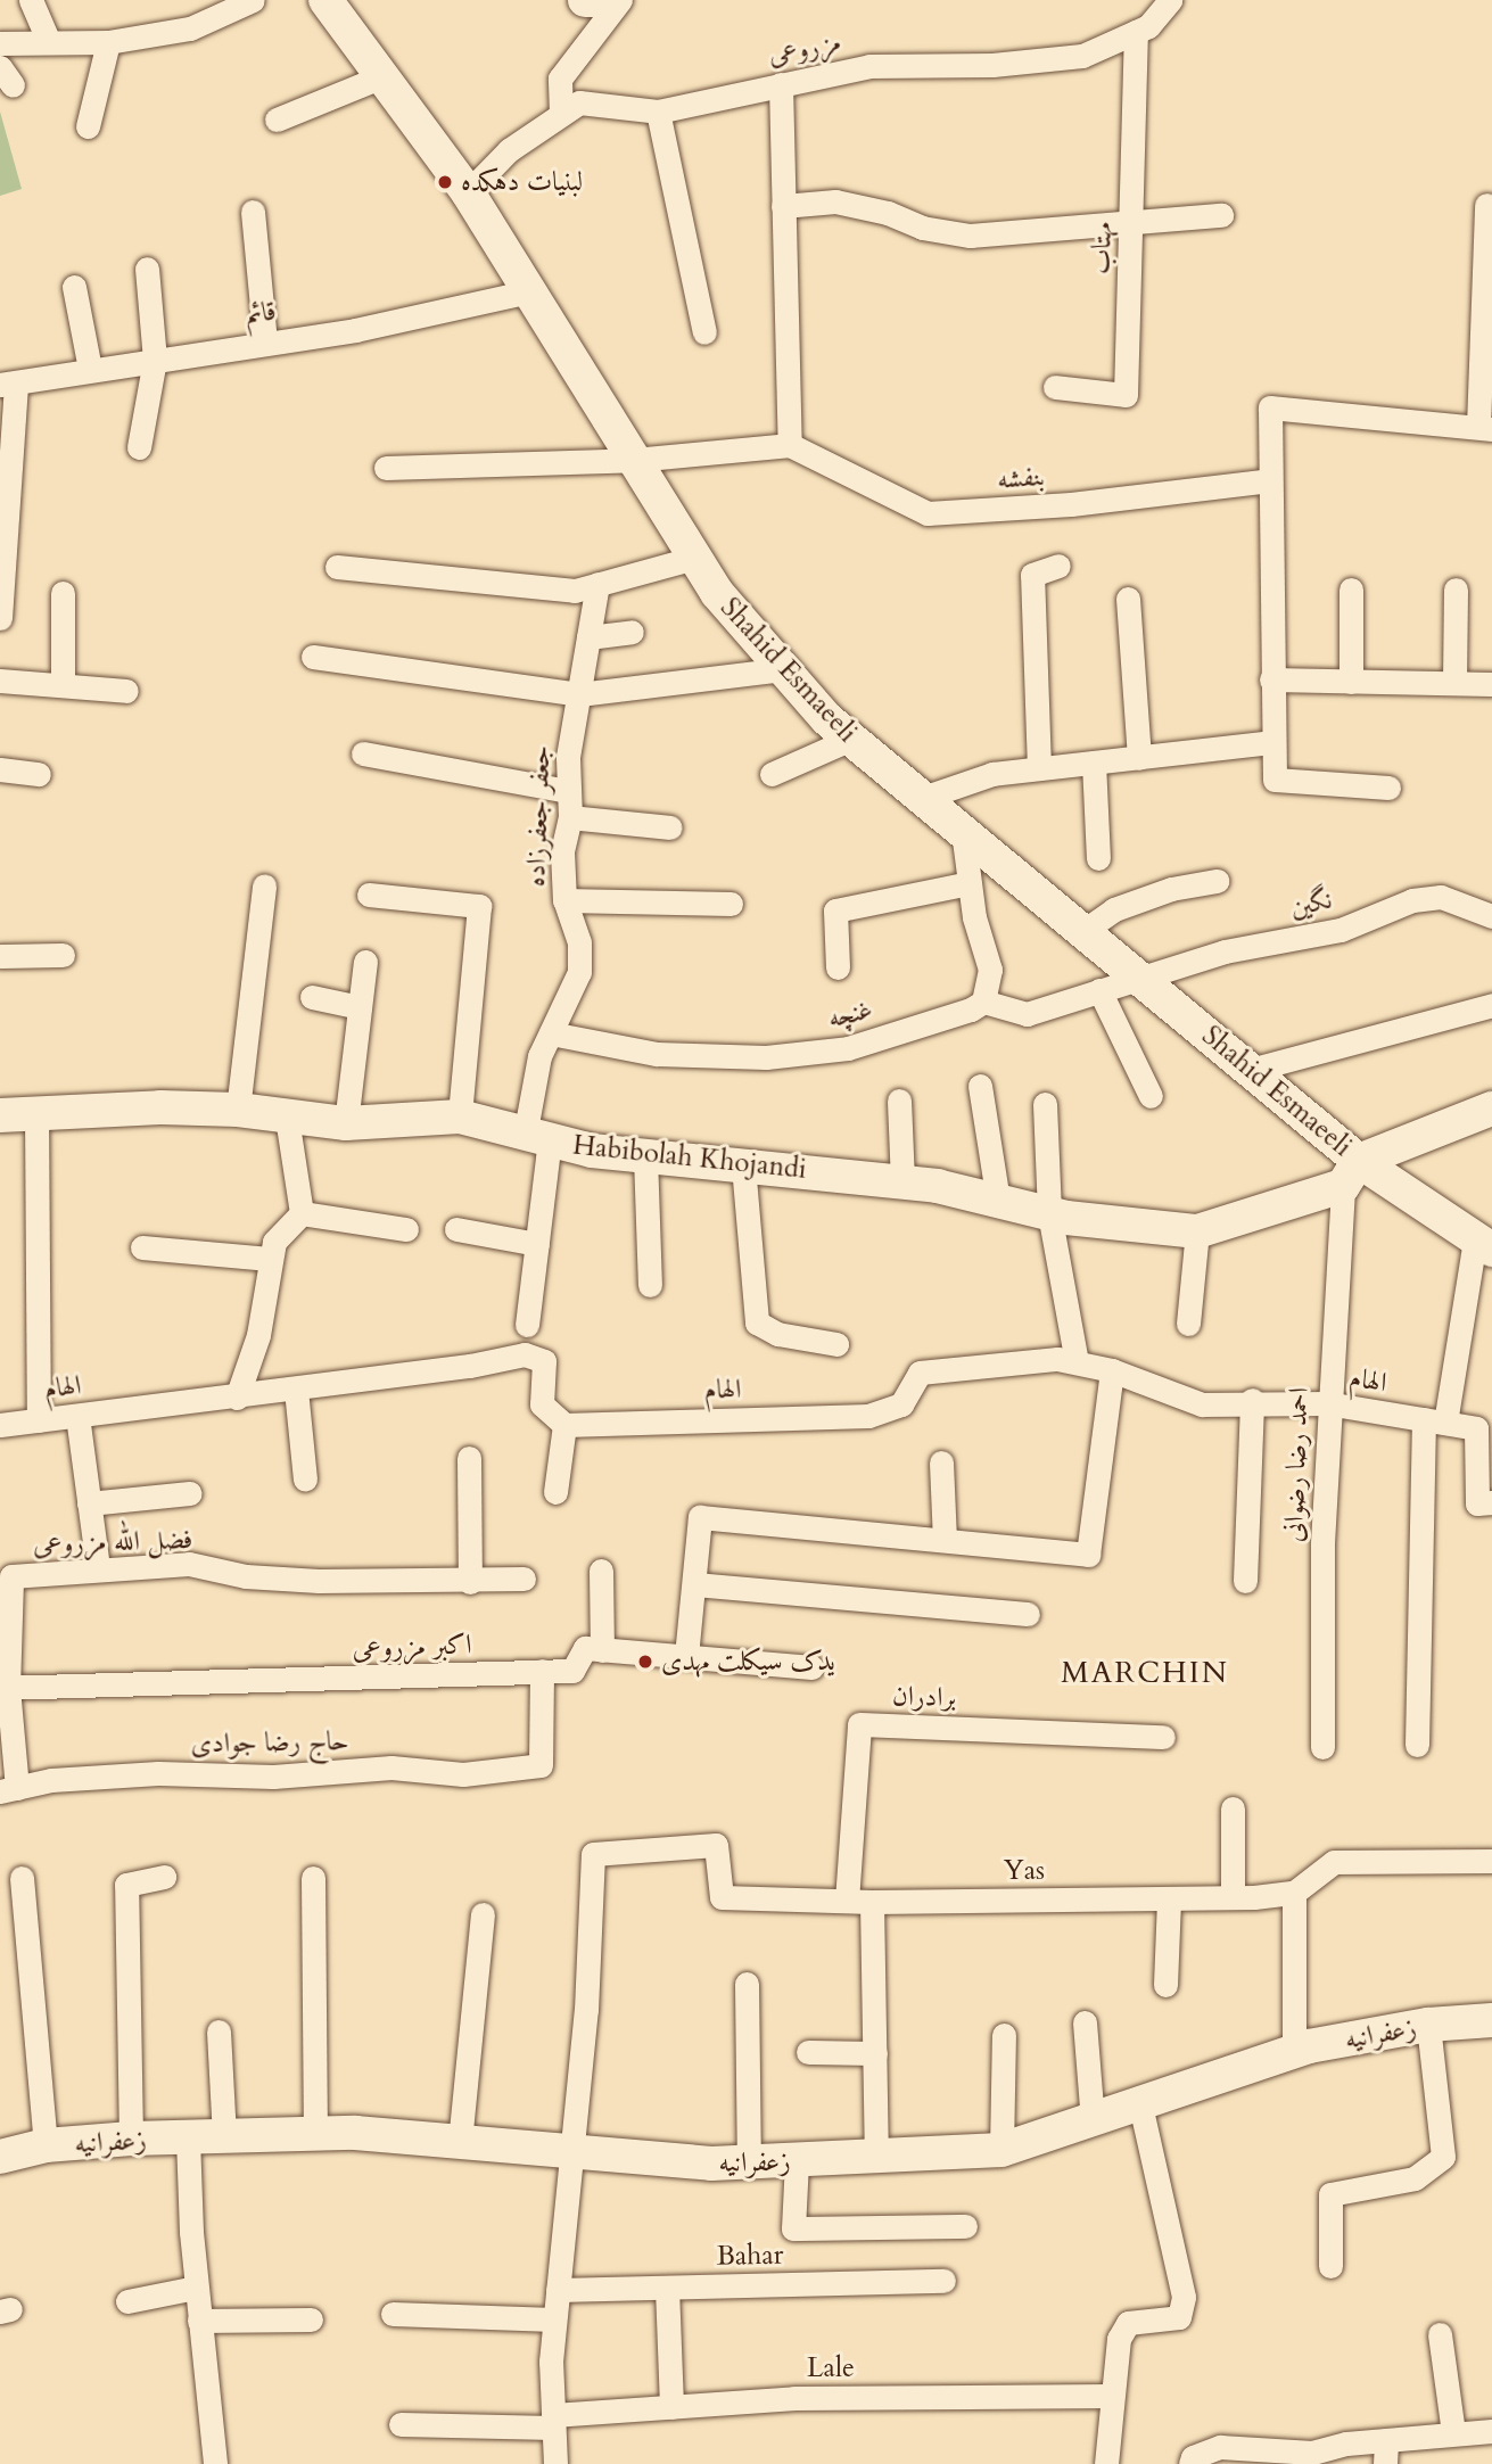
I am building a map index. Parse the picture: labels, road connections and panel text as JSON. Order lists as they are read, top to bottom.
{
  "streets": {
    "street": [
      "مزروعی",
      "مهتاب",
      "قائم",
      "بنفشه",
      "Shahid Esmaeeli",
      "جعفر جعفرزاده",
      "نگین",
      "غنچه",
      "Habibolah Khojandi",
      "الهام",
      "احمد رضا رضوانی",
      "فضل الله مزروعی",
      "اکبر مزروعی",
      "برادران",
      "حاج رضا جوادی",
      "Yas",
      "زعفرانیه",
      "Bahar",
      "Lale"
    ]
  },
  "crossings": [
    ["مزروعی", "مهتاب"],
    ["مزروعی", "Shahid Esmaeeli"],
    ["قائم", "Shahid Esmaeeli"],
    ["Shahid Esmaeeli", "نگین"],
    ["Shahid Esmaeeli", "Habibolah Khojandi"],
    ["Shahid Esmaeeli", "احمد رضا رضوانی"],
    ["جعفر جعفرزاده", "غنچه"],
    ["جعفر جعفرزاده", "Habibolah Khojandi"],
    ["نگین", "غنچه"],
    ["Habibolah Khojandi", "احمد رضا رضوانی"],
    ["الهام", "احمد رضا رضوانی"],
    ["فضل الله مزروعی", "اکبر مزروعی"],
    ["فضل الله مزروعی", "حاج رضا جوادی"],
    ["اکبر مزروعی", "حاج رضا جوادی"],
    ["برادران", "Yas"],
    ["Yas", "زعفرانیه"]
  ],
  "districts": ["MARCHIN"],
  "places": ["لبنیات دهکده", "یدک سیکلت مهدی"]
}
